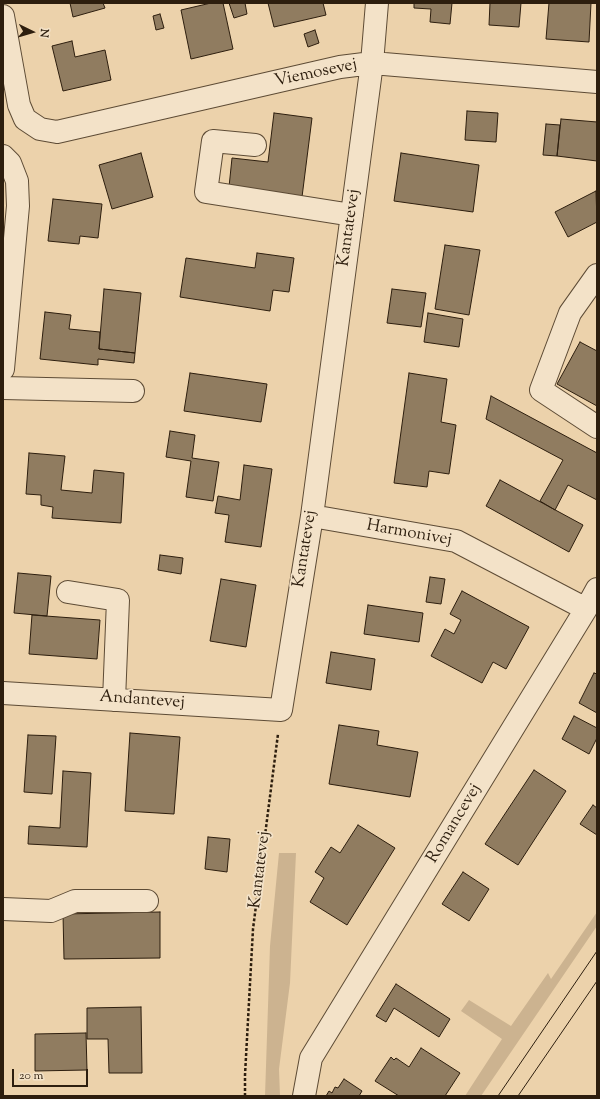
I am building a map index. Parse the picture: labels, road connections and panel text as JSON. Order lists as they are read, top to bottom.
{
  "streets": {
    "street": [
      "Viemosevej",
      "Kantatevej",
      "Harmonivej",
      "Andantevej",
      "Romancevej"
    ]
  },
  "crossings": [
    ["Viemosevej", "Kantatevej"],
    ["Kantatevej", "Harmonivej"],
    ["Kantatevej", "Andantevej"],
    ["Harmonivej", "Romancevej"]
  ],
  "scale_bar": "20 m",
  "north": "right"
}
